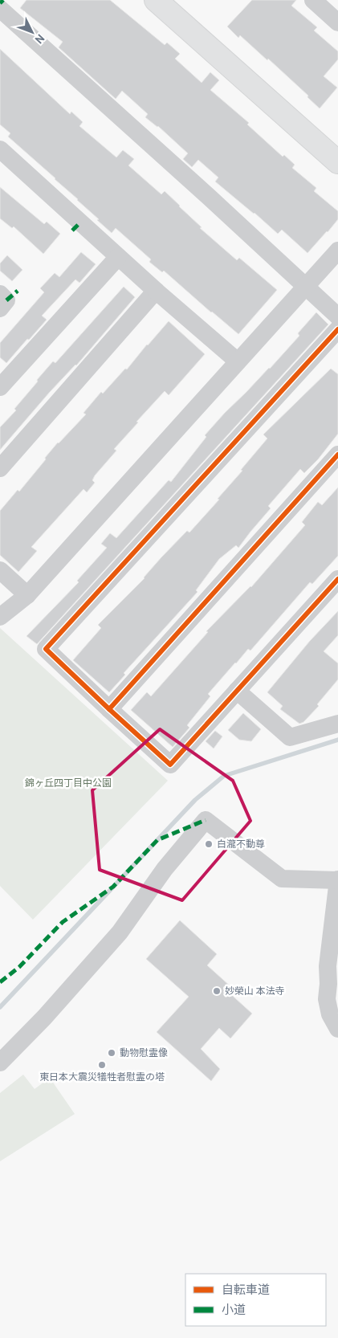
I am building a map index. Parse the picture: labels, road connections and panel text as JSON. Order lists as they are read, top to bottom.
{
  "parks": ["錦ヶ丘四丁目中公園"],
  "places": [
    "白瀧不動尊",
    "妙榮山 本法寺",
    "動物慰霊像",
    "東日本大震災犠牲者慰霊の塔"
  ],
  "legend": ["自転車道", "小道"],
  "north": "bottom right"
}
